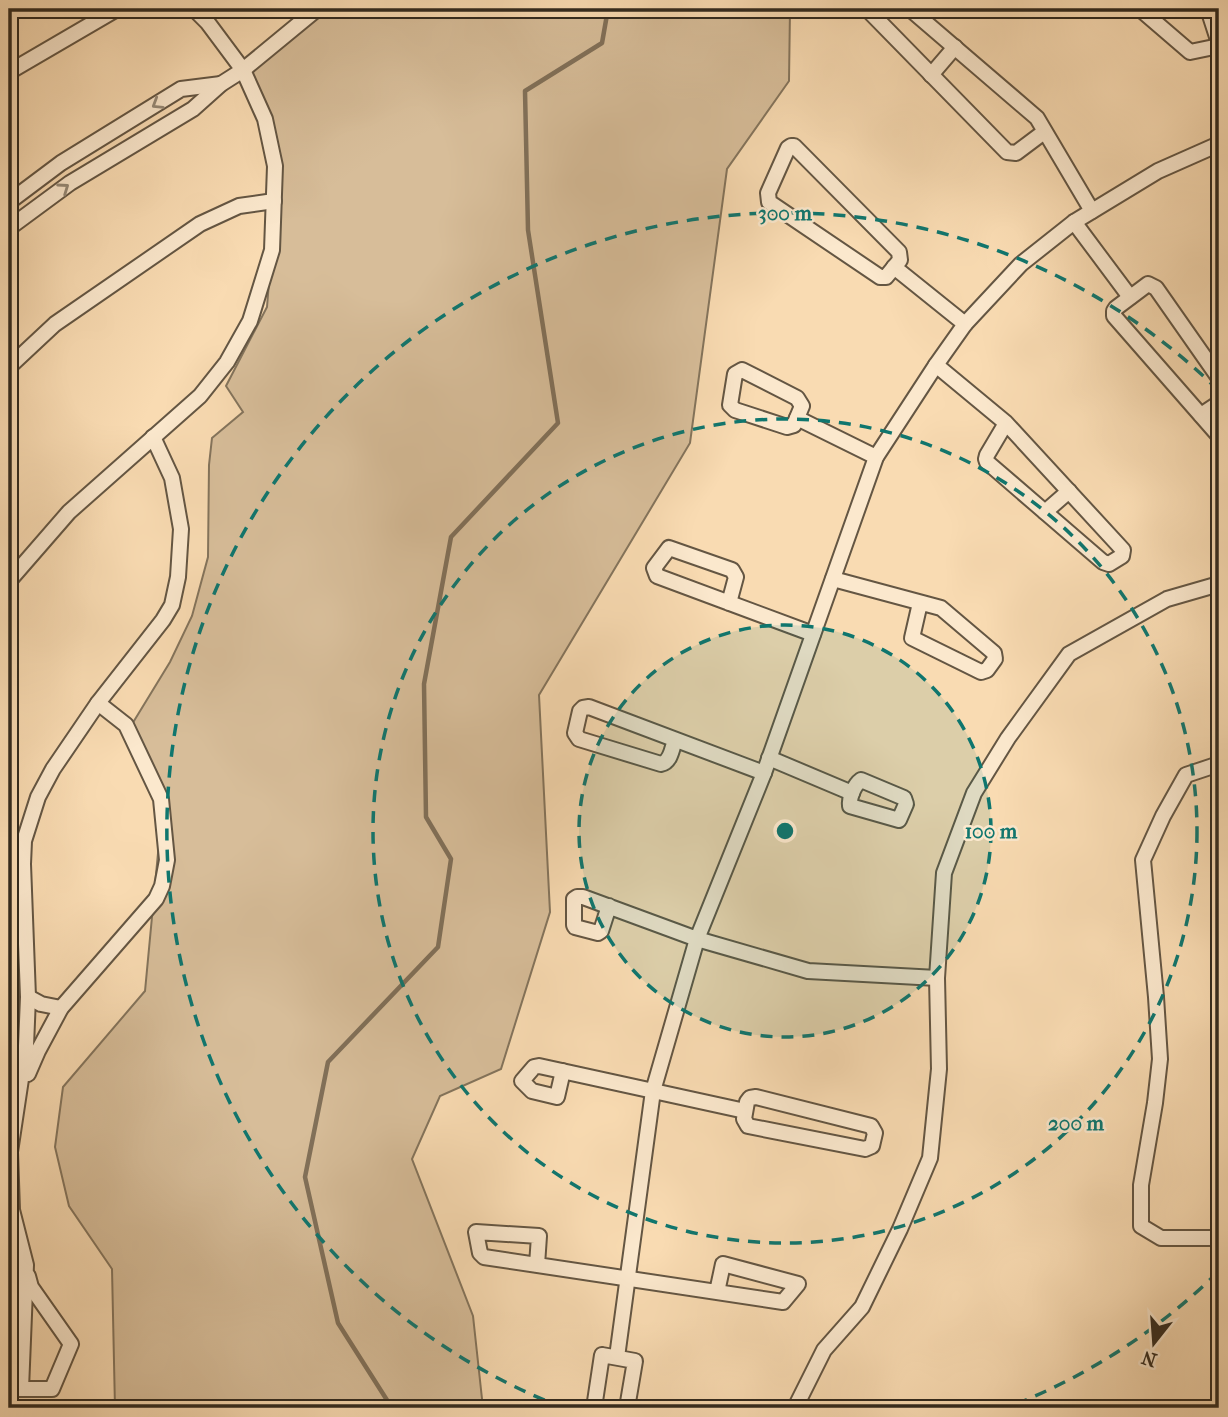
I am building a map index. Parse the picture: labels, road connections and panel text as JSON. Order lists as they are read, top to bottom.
{
  "north": "bottom",
  "rings": ["300 m", "100 m", "200 m"]
}
